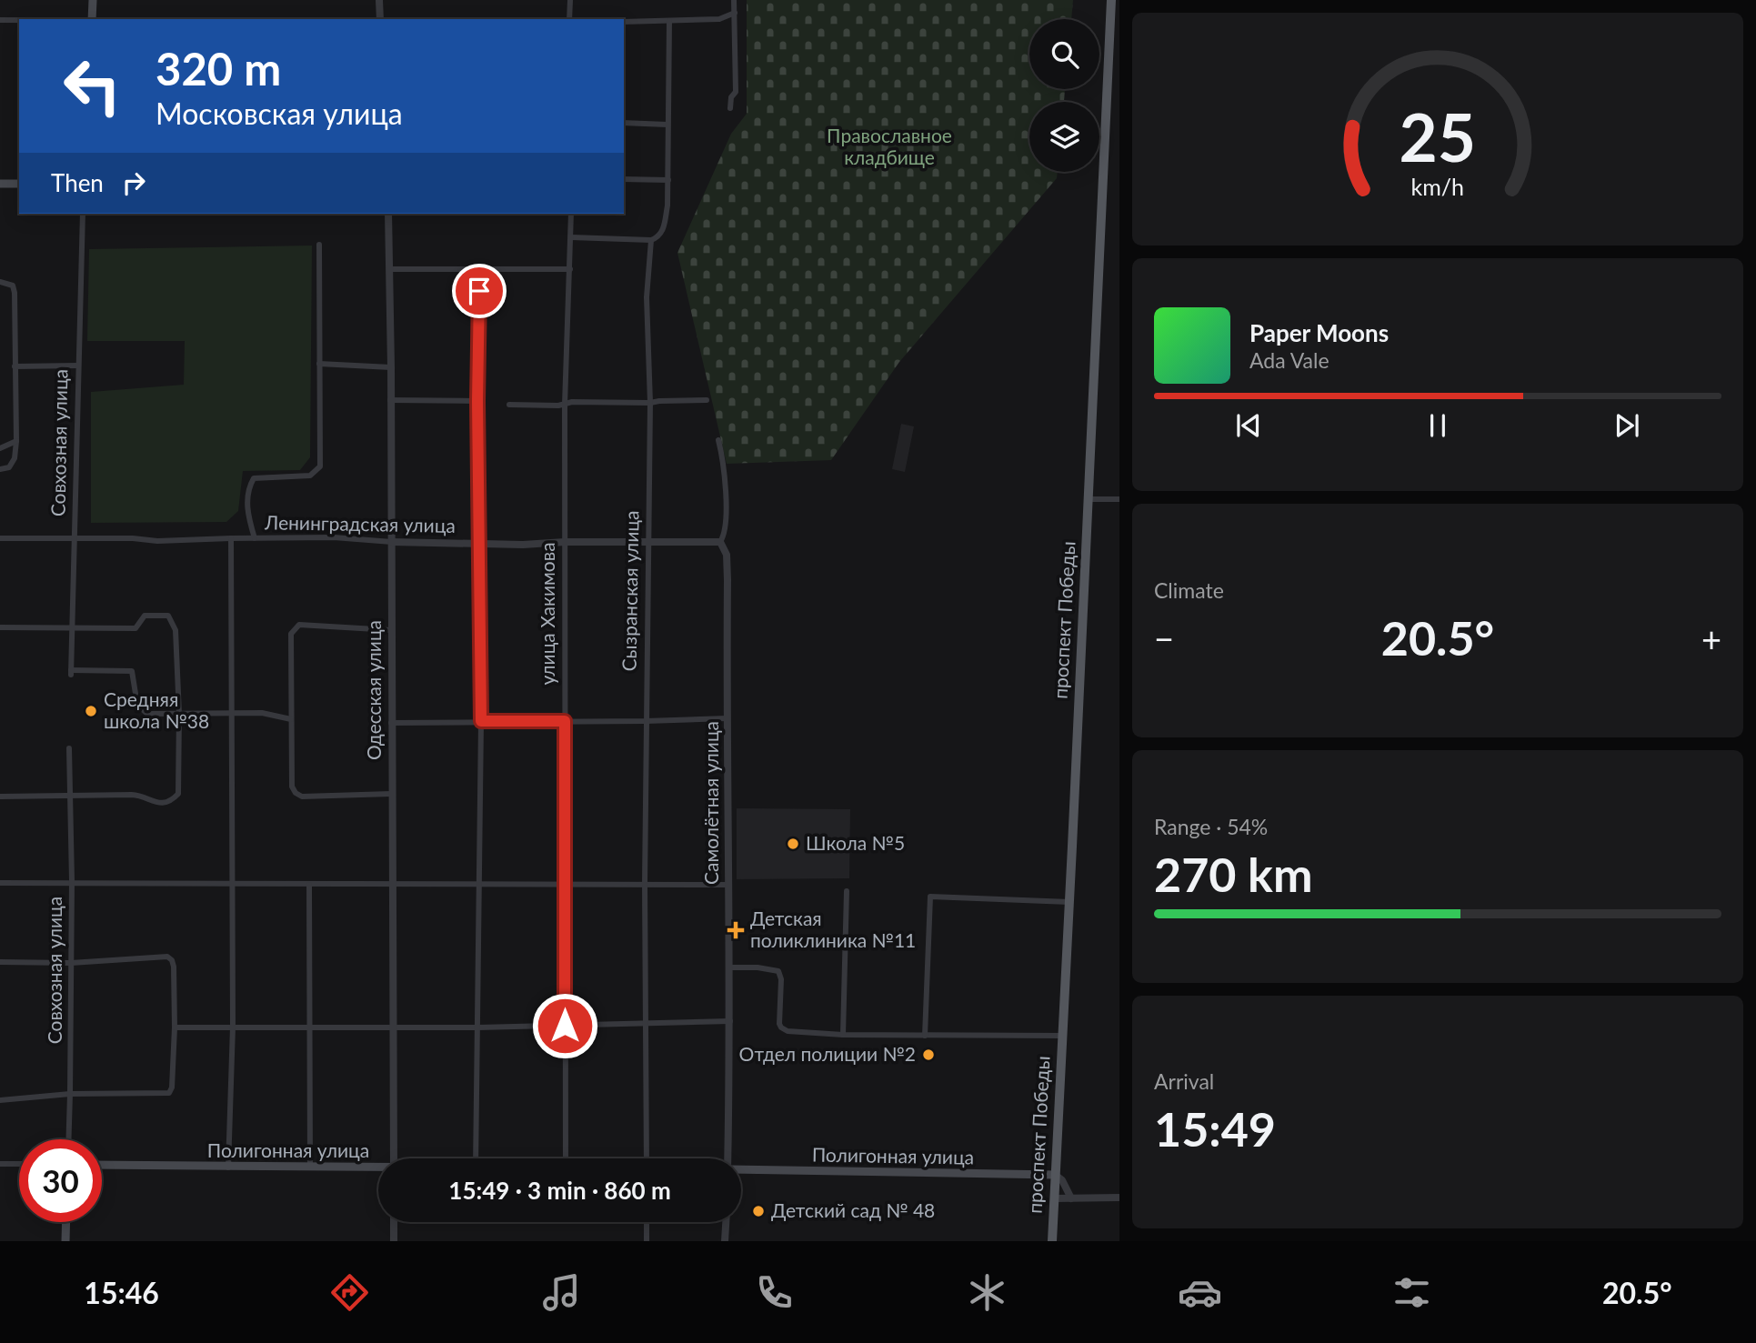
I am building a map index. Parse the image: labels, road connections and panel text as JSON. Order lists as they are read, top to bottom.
{
  "streets": {
    "main road": ["проспект Победы", "Полигонная улица"],
    "street": [
      "Совхозная улица",
      "Ленинградская улица",
      "Сызранская улица",
      "улица Хакимова",
      "Одесская улица",
      "Самолётная улица"
    ]
  },
  "crossings": [
    ["Совхозная улица", "Ленинградская улица"],
    ["Ленинградская улица", "Сызранская улица"],
    ["Ленинградская улица", "улица Хакимова"],
    ["Ленинградская улица", "Одесская улица"],
    ["Ленинградская улица", "Самолётная улица"],
    ["проспект Победы", "Полигонная улица"]
  ],
  "parks": ["Православное кладбище"],
  "places": {
    "other": [
      "Средняя школа №38",
      "Школа №5",
      "Отдел полиции №2",
      "Детский сад № 48"
    ],
    "health": ["Детская поликлиника №11"]
  },
  "page": {
    "turn": ["320 m", "Московская улица"],
    "then": "Then",
    "song": ["Paper Moons", "Ada Vale"],
    "tile": [
      "Climate",
      ["Range · 54%", "270 km"],
      ["Arrival", "15:49"]
    ],
    "heat": ["−", "20.5°", "+"],
    "limit": "30",
    "trip": "15:49 · 3 min · 860 m",
    "tabs": ["15:46", "20.5°"],
    "gauge": ["25", "km/h"]
  }
}
